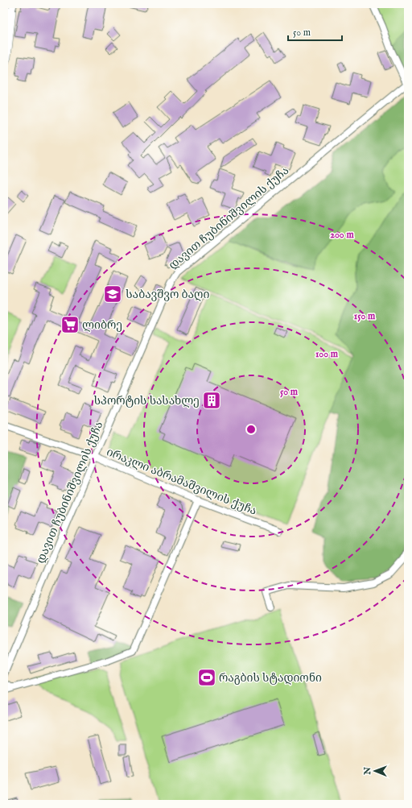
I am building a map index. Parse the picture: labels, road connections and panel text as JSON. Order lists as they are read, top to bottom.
{
  "streets": {
    "street": ["დავით ჩუბინიშვილის ქუჩა", "ირაკლი აბრამაშვილის ქუჩა"]
  },
  "crossings": [
    ["დავით ჩუბინიშვილის ქუჩა", "ირაკლი აბრამაშვილის ქუჩა"]
  ],
  "places": {
    "school or university": ["საბავშვო ბაღი"],
    "supermarket": ["ლიბრე"],
    "building": ["სპორტის სასახლე"],
    "sports": ["რაგბის სტადიონი"]
  },
  "scale_bar": "50 m",
  "north": "left",
  "rings": [
    "200 m",
    "150 m",
    "100 m",
    "50 m"
  ]
}
